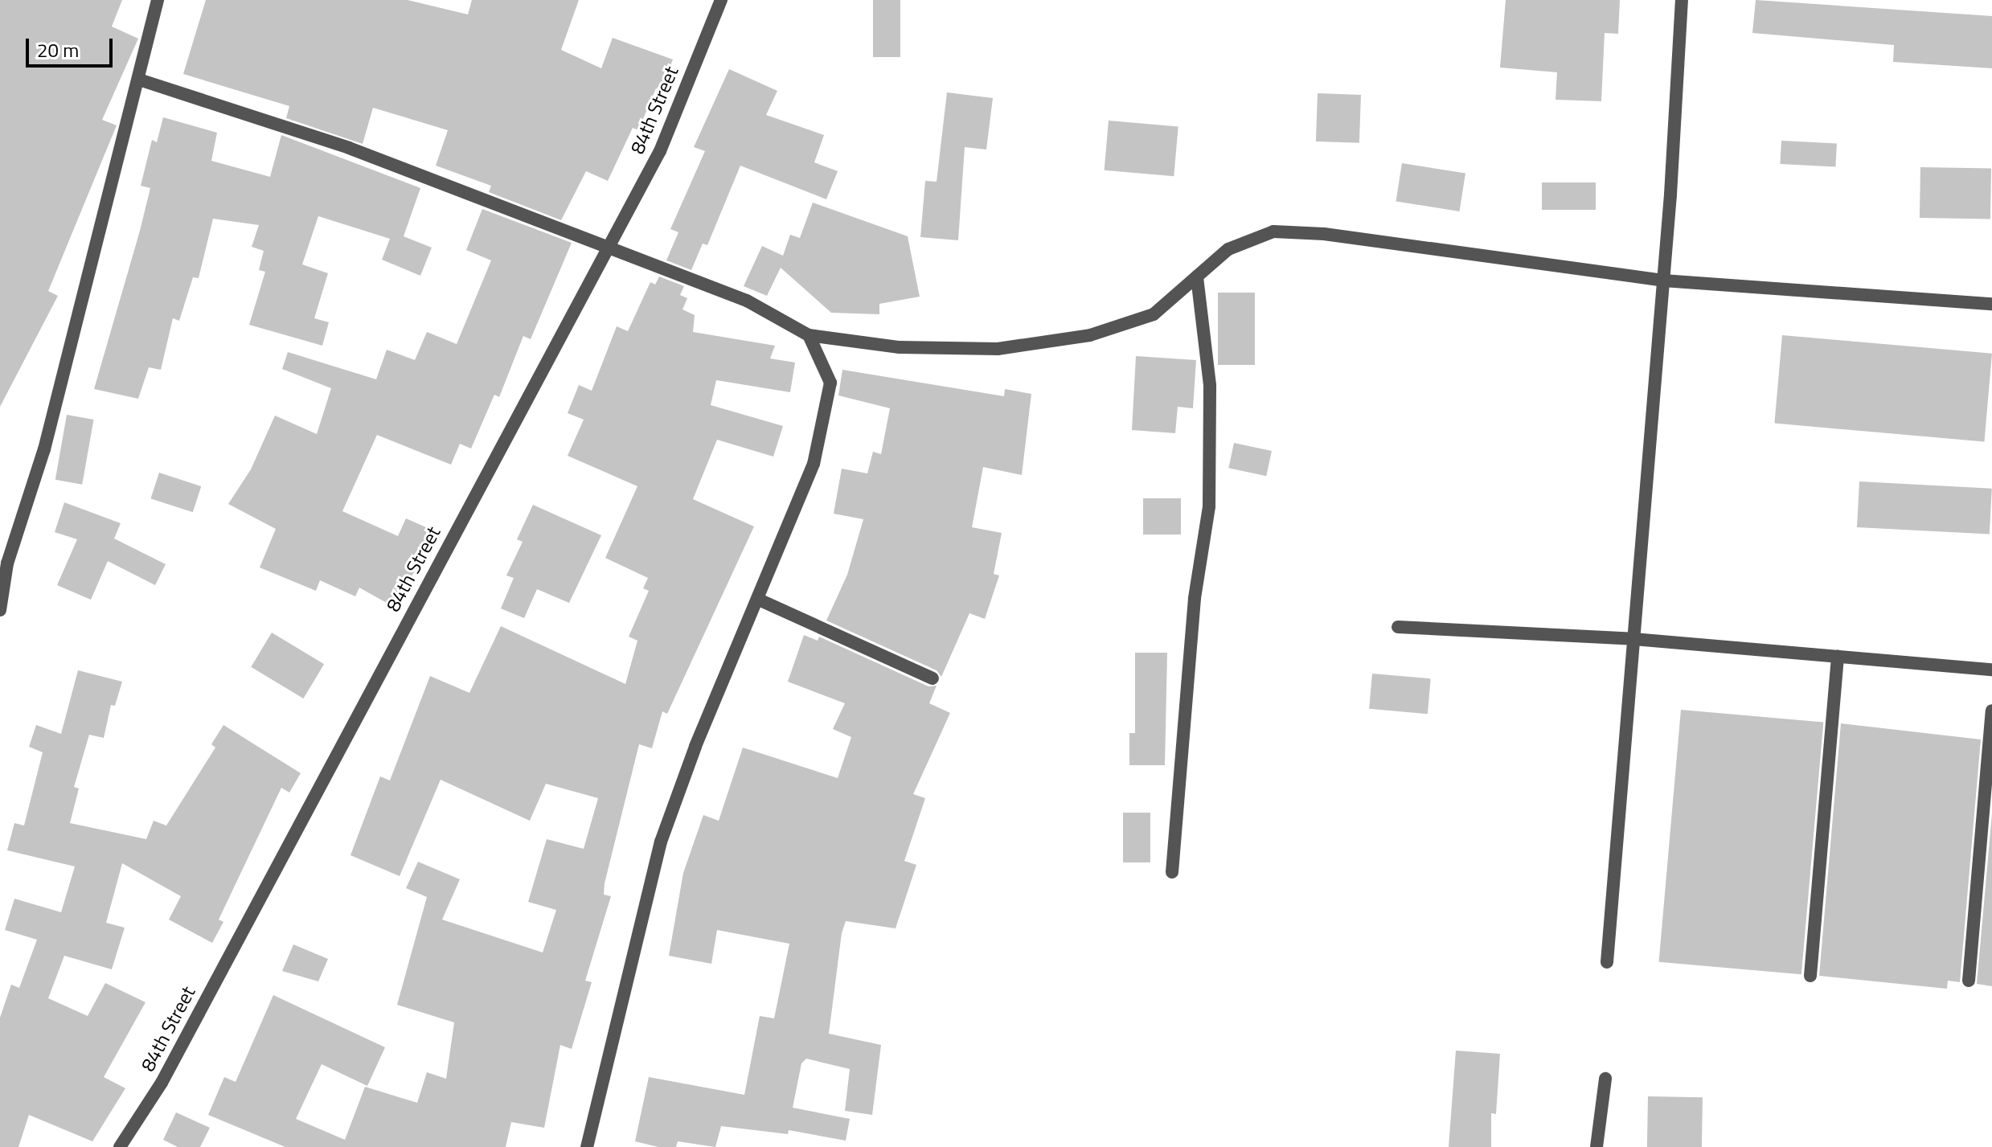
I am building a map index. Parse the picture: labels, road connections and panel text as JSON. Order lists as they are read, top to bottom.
{
  "streets": {
    "street": ["84th Street"]
  },
  "scale_bar": "20 m"
}
